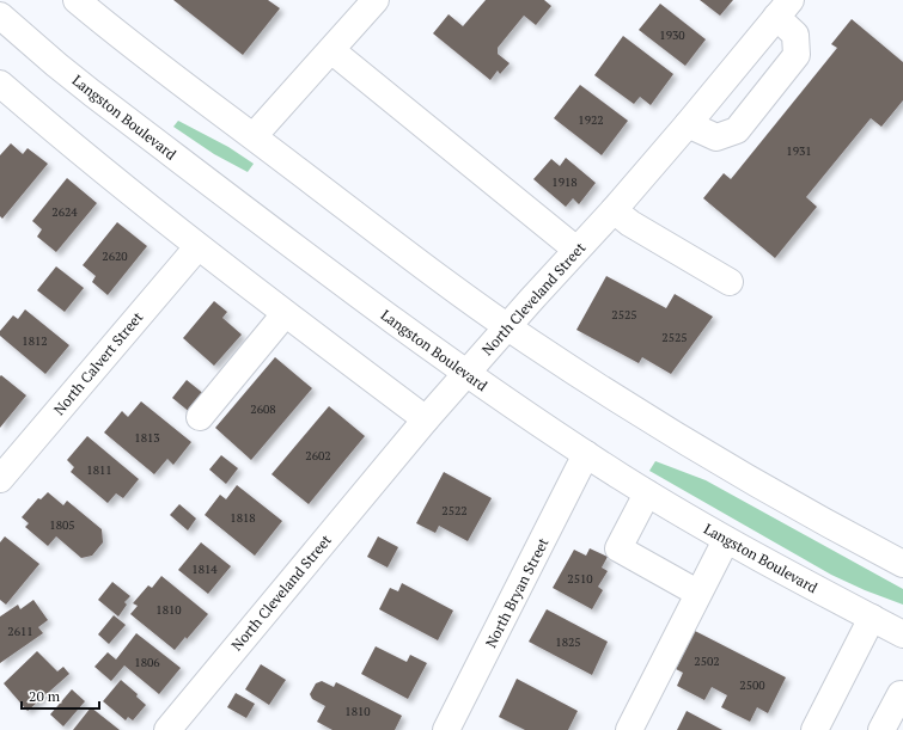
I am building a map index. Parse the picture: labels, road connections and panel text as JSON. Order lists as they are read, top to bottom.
{
  "streets": {
    "main road": [
      "Langston Boulevard",
      "North Cleveland Street",
      "North Calvert Street",
      "North Bryan Street"
    ]
  },
  "crossings": [
    ["Langston Boulevard", "North Cleveland Street"],
    ["Langston Boulevard", "North Bryan Street"]
  ],
  "house_numbers": [
    "1930",
    "1922",
    "1931",
    "1918",
    "2624",
    "2620",
    "2525",
    "2525",
    "1812",
    "2608",
    "1813",
    "2602",
    "1811",
    "2522",
    "1818",
    "1805",
    "1814",
    "2510",
    "1810",
    "2611",
    "1825",
    "2502",
    "1806",
    "2500",
    "1810"
  ],
  "scale_bar": "20 m"
}
